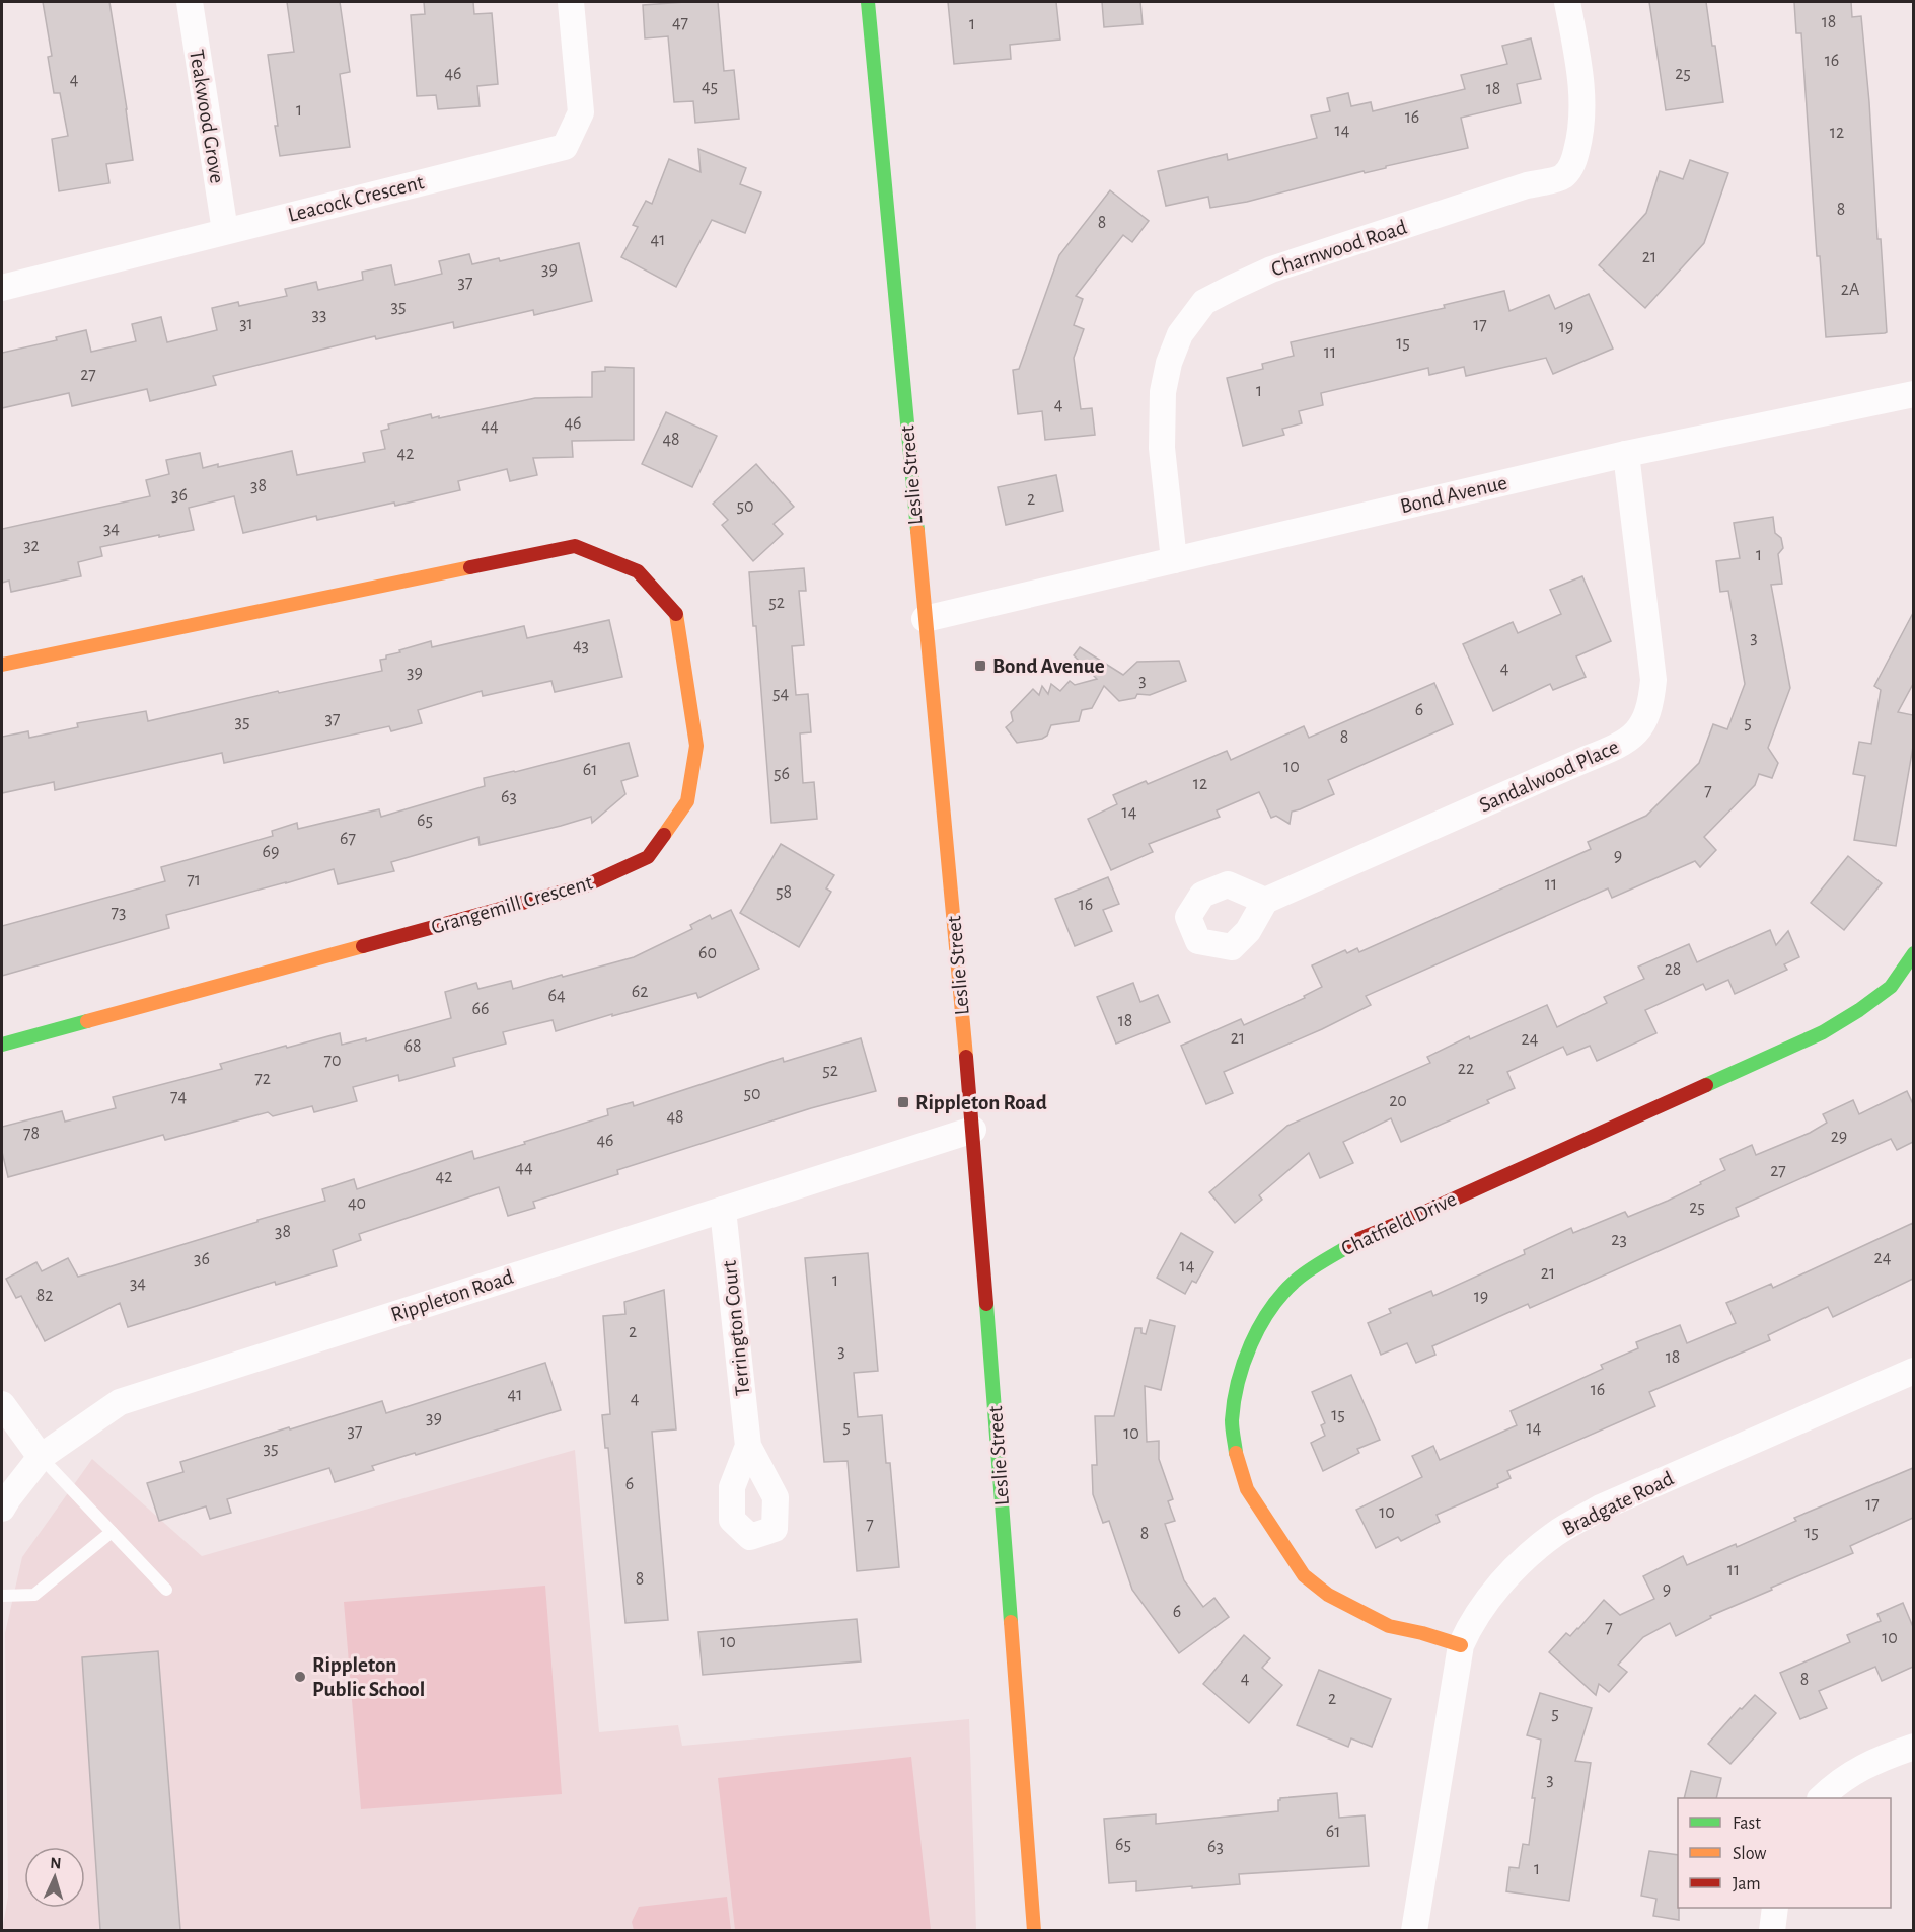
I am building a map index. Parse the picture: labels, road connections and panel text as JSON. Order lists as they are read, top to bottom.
{
  "streets": {
    "street": [
      "Teakwood Grove",
      "Leacock Crescent",
      "Charnwood Road",
      "Leslie Street",
      "Bond Avenue",
      "Sandalwood Place",
      "Grangemill Crescent",
      "Chatfield Drive",
      "Rippleton Road",
      "Terrington Court",
      "Bradgate Road"
    ]
  },
  "crossings": [
    ["Teakwood Grove", "Leacock Crescent"],
    ["Charnwood Road", "Bond Avenue"],
    ["Leslie Street", "Bond Avenue"],
    ["Leslie Street", "Rippleton Road"],
    ["Bond Avenue", "Sandalwood Place"],
    ["Chatfield Drive", "Bradgate Road"],
    ["Rippleton Road", "Terrington Court"]
  ],
  "places": {
    "transit": ["Bond Avenue", "Rippleton Road"],
    "other": ["Rippleton Public School"]
  },
  "house_numbers": [
    "18",
    "47",
    "1",
    "16",
    "46",
    "25",
    "4",
    "45",
    "18",
    "1",
    "16",
    "14",
    "12",
    "8",
    "8",
    "41",
    "21",
    "39",
    "37",
    "2A",
    "35",
    "33",
    "31",
    "17",
    "19",
    "15",
    "11",
    "27",
    "1",
    "4",
    "46",
    "44",
    "48",
    "42",
    "38",
    "36",
    "2",
    "50",
    "34",
    "32",
    "1",
    "52",
    "3",
    "43",
    "4",
    "39",
    "3",
    "54",
    "6",
    "37",
    "35",
    "5",
    "8",
    "10",
    "61",
    "56",
    "12",
    "7",
    "63",
    "14",
    "65",
    "67",
    "69",
    "9",
    "71",
    "11",
    "58",
    "16",
    "73",
    "60",
    "28",
    "62",
    "64",
    "66",
    "18",
    "21",
    "24",
    "68",
    "70",
    "22",
    "52",
    "72",
    "50",
    "74",
    "20",
    "48",
    "78",
    "29",
    "46",
    "44",
    "27",
    "42",
    "40",
    "25",
    "38",
    "23",
    "24",
    "36",
    "14",
    "21",
    "1",
    "34",
    "82",
    "19",
    "2",
    "3",
    "18",
    "16",
    "41",
    "4",
    "15",
    "39",
    "5",
    "14",
    "37",
    "10",
    "35",
    "6",
    "17",
    "10",
    "7",
    "15",
    "8",
    "11",
    "8",
    "9",
    "6",
    "7",
    "10",
    "10",
    "4",
    "8",
    "2",
    "5",
    "3",
    "61",
    "65",
    "63",
    "1"
  ],
  "legend": ["Fast", "Slow", "Jam"],
  "north": "top"
}
